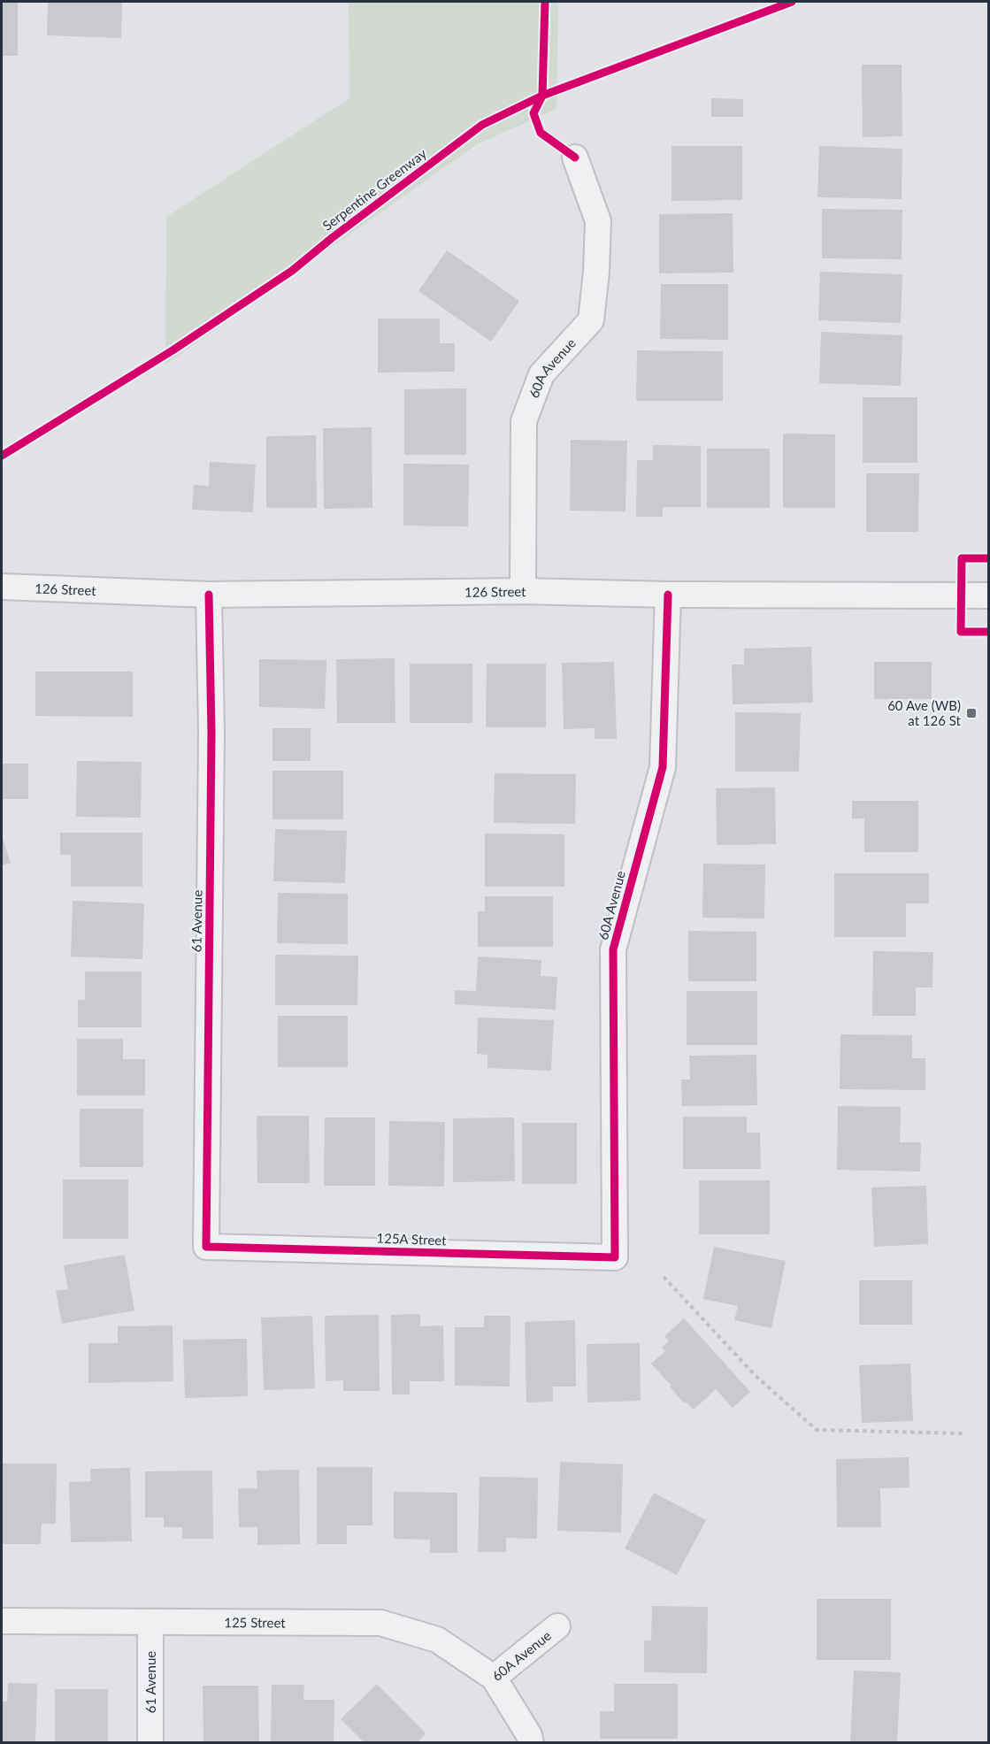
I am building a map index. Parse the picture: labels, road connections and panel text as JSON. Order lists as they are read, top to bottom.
{
  "streets": {
    "street": [
      "60A Avenue",
      "126 Street",
      "61 Avenue",
      "125A Street",
      "125 Street"
    ],
    "cycle path": ["Serpentine Greenway"]
  },
  "crossings": [
    ["60A Avenue", "126 Street"],
    ["60A Avenue", "125A Street"],
    ["60A Avenue", "125 Street"],
    ["126 Street", "61 Avenue"],
    ["61 Avenue", "125A Street"],
    ["61 Avenue", "125 Street"]
  ],
  "places": {
    "transit": ["60 Ave (WB) at 126 St"]
  }
}
